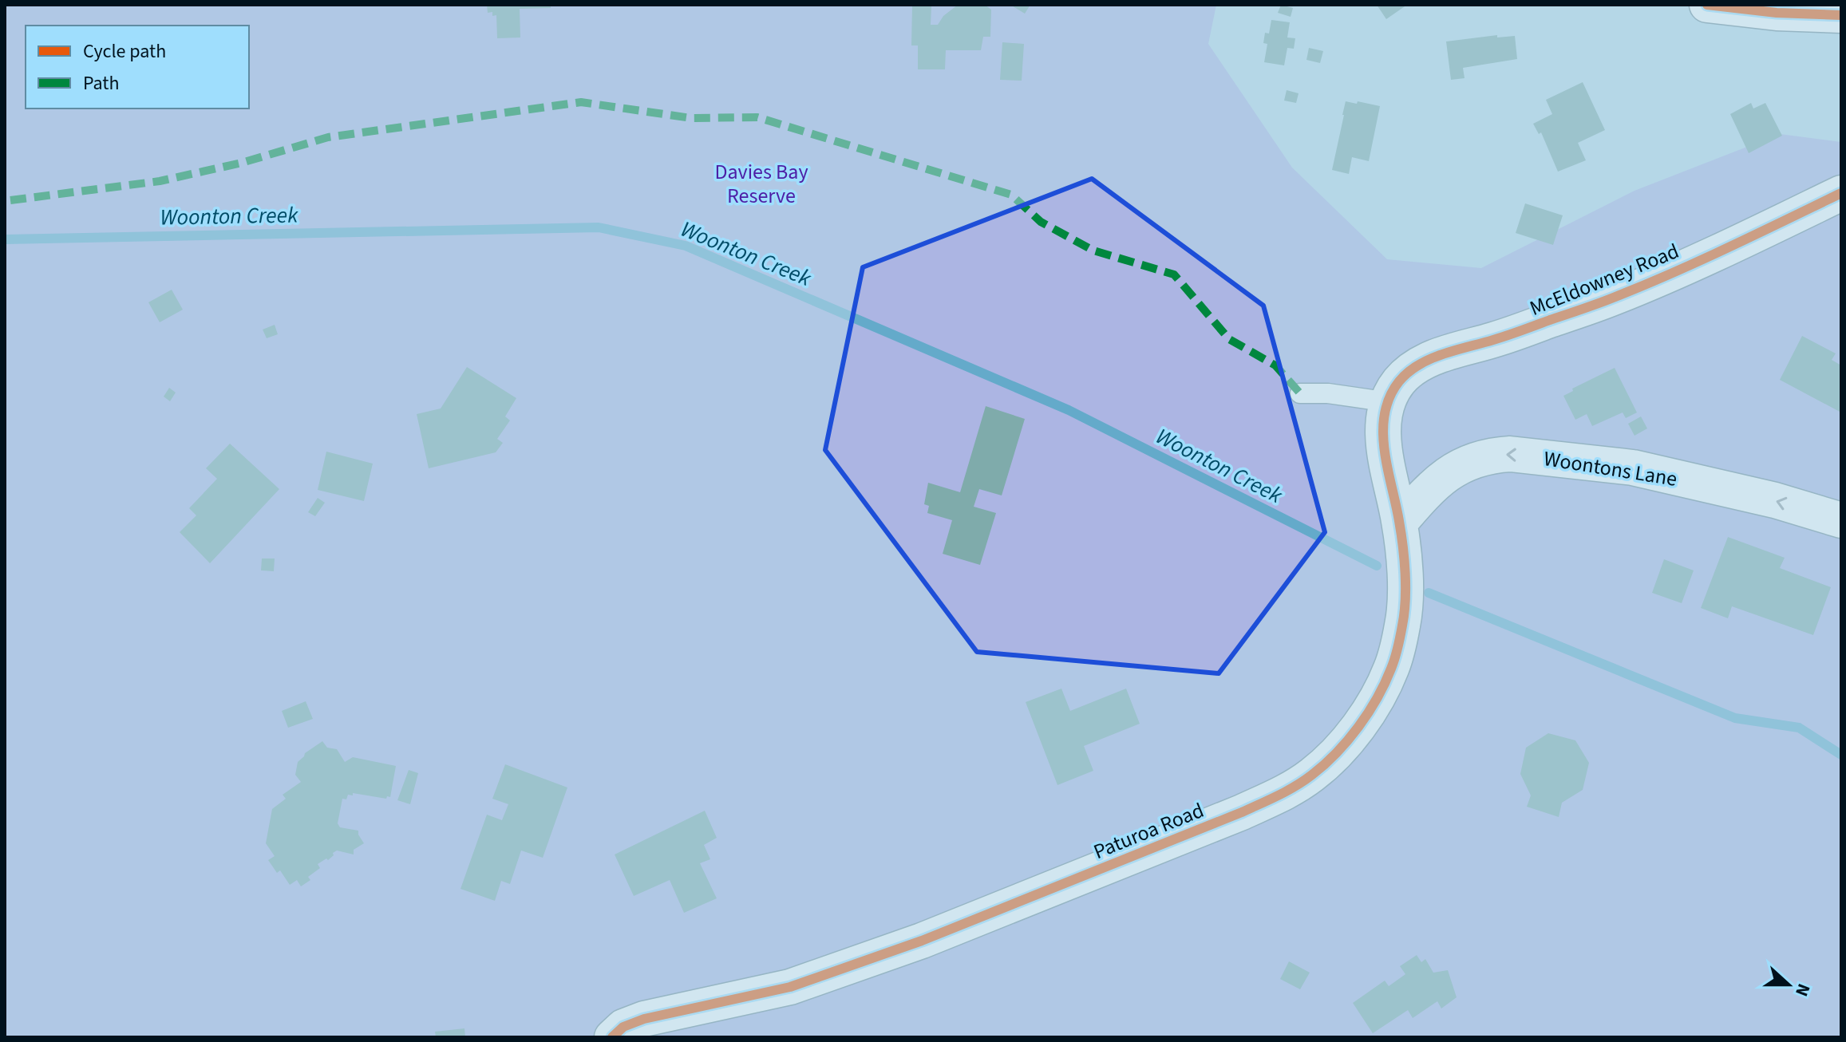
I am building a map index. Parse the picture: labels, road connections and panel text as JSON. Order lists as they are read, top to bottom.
{
  "streets": {
    "street": ["McEldowney Road", "Woontons Lane", "Paturoa Road"]
  },
  "crossings": [
    ["McEldowney Road", "Paturoa Road"],
    ["Woontons Lane", "Paturoa Road"]
  ],
  "one_way": ["Woontons Lane"],
  "water": ["Woonton Creek"],
  "parks": ["Davies Bay Reserve"],
  "legend": ["Cycle path", "Path"],
  "north": "right"
}
